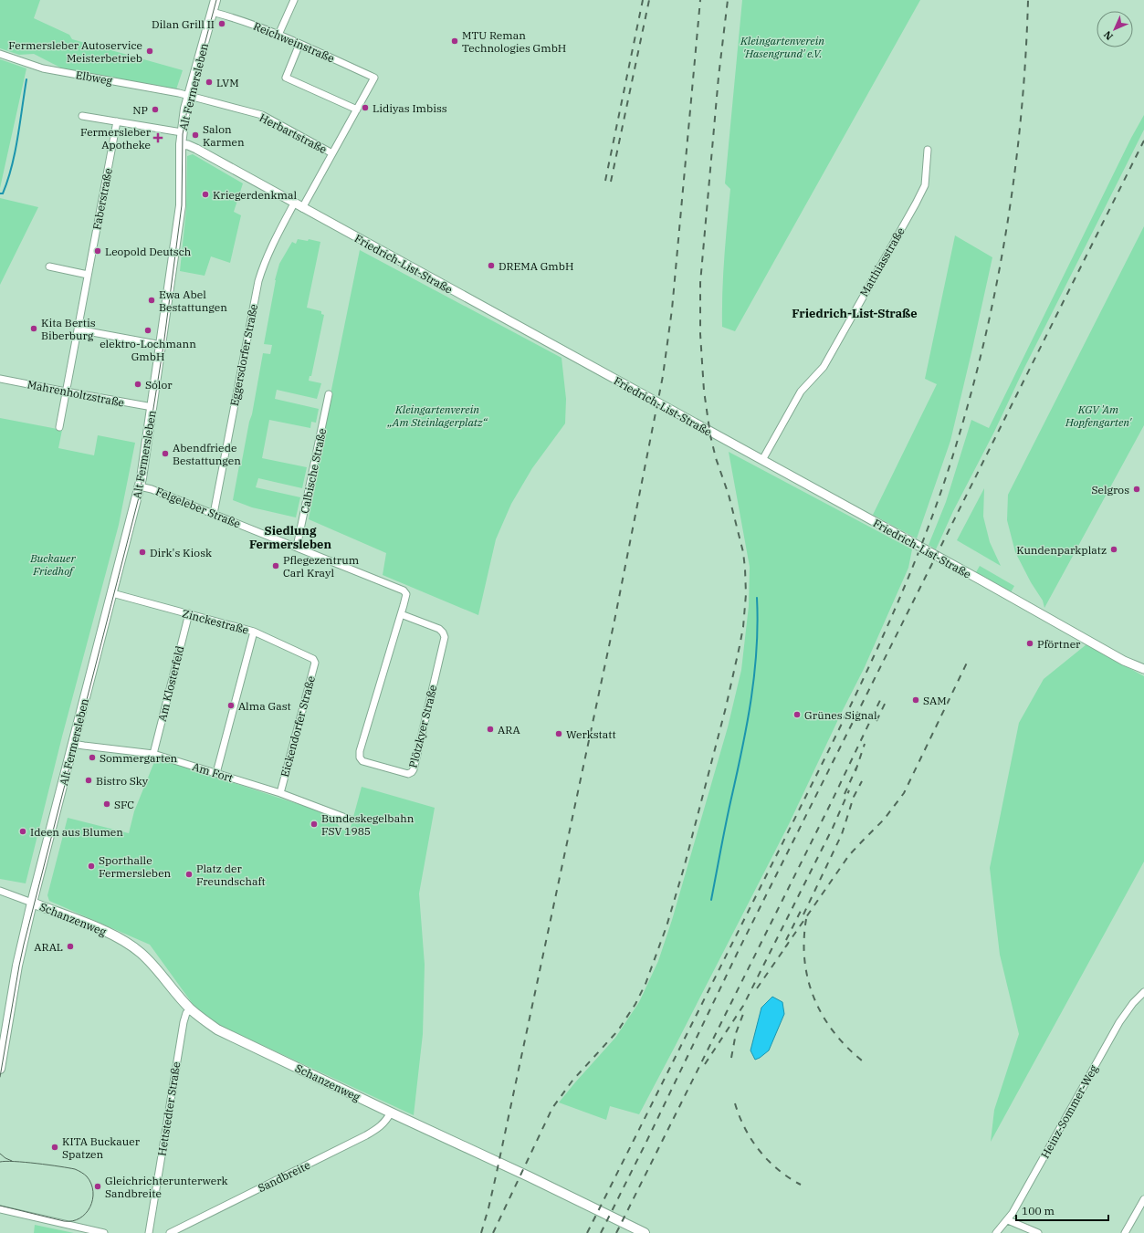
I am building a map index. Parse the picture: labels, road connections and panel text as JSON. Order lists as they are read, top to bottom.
{
  "streets": {
    "main road": ["Alt Fermersleben", "Schanzenweg"],
    "street": [
      "Reichweinstraße",
      "Elbweg",
      "Herbartstraße",
      "Faberstraße",
      "Matthiasstraße",
      "Friedrich-List-Straße",
      "Eggersdorfer Straße",
      "Mahrenholtzstraße",
      "Calbische Straße",
      "Felgeleber Straße",
      "Zinckestraße",
      "Am Klosterfeld",
      "Eickendorfer Straße",
      "Plötzkyer Straße",
      "Am Fort",
      "Hettstedter Straße",
      "Heinz-Sommer-Weg",
      "Sandbreite"
    ]
  },
  "crossings": [
    ["Reichweinstraße", "Alt Fermersleben"],
    ["Elbweg", "Alt Fermersleben"],
    ["Elbweg", "Herbartstraße"],
    ["Alt Fermersleben", "Herbartstraße"],
    ["Alt Fermersleben", "Friedrich-List-Straße"],
    ["Alt Fermersleben", "Mahrenholtzstraße"],
    ["Alt Fermersleben", "Felgeleber Straße"],
    ["Alt Fermersleben", "Zinckestraße"],
    ["Alt Fermersleben", "Am Fort"],
    ["Alt Fermersleben", "Schanzenweg"],
    ["Faberstraße", "Mahrenholtzstraße"],
    ["Matthiasstraße", "Friedrich-List-Straße"],
    ["Friedrich-List-Straße", "Eggersdorfer Straße"],
    ["Eggersdorfer Straße", "Felgeleber Straße"],
    ["Calbische Straße", "Felgeleber Straße"],
    ["Felgeleber Straße", "Plötzkyer Straße"],
    ["Zinckestraße", "Am Klosterfeld"],
    ["Zinckestraße", "Eickendorfer Straße"],
    ["Am Klosterfeld", "Am Fort"],
    ["Eickendorfer Straße", "Am Fort"],
    ["Schanzenweg", "Hettstedter Straße"],
    ["Schanzenweg", "Sandbreite"]
  ],
  "districts": ["Friedrich-List-Straße", "Siedlung Fermersleben"],
  "parks": [
    "Kleingartenverein 'Hasengrund' e.V.",
    "Kleingartenverein „Am Steinlagerplatz“",
    "KGV 'Am Hopfengarten'",
    "Buckauer Friedhof"
  ],
  "places": {
    "other": [
      "Dilan Grill II",
      "MTU Reman Technologies GmbH",
      "Fermersleber Autoservice Meisterbetrieb",
      "LVM",
      "Lidiyas Imbiss",
      "NP",
      "Salon Karmen",
      "Kriegerdenkmal",
      "Leopold Deutsch",
      "DREMA GmbH",
      "Ewa Abel Bestattungen",
      "Kita Bertis Biberburg",
      "elektro-Lochmann GmbH",
      "Sólor",
      "Abendfriede Bestattungen",
      "Selgros",
      "Kundenparkplatz",
      "Dirk's Kiosk",
      "Pflegezentrum Carl Krayl",
      "Pförtner",
      "SAM",
      "Alma Gast",
      "Grünes Signal",
      "ARA",
      "Werkstatt",
      "Sommergarten",
      "Bistro Sky",
      "SFC",
      "Bundeskegelbahn FSV 1985",
      "Ideen aus Blumen",
      "Sporthalle Fermersleben",
      "Platz der Freundschaft",
      "ARAL",
      "KITA Buckauer Spatzen",
      "Gleichrichterunterwerk Sandbreite"
    ],
    "health": ["Fermersleber Apotheke"]
  },
  "scale_bar": "100 m",
  "north": "bottom left"
}
